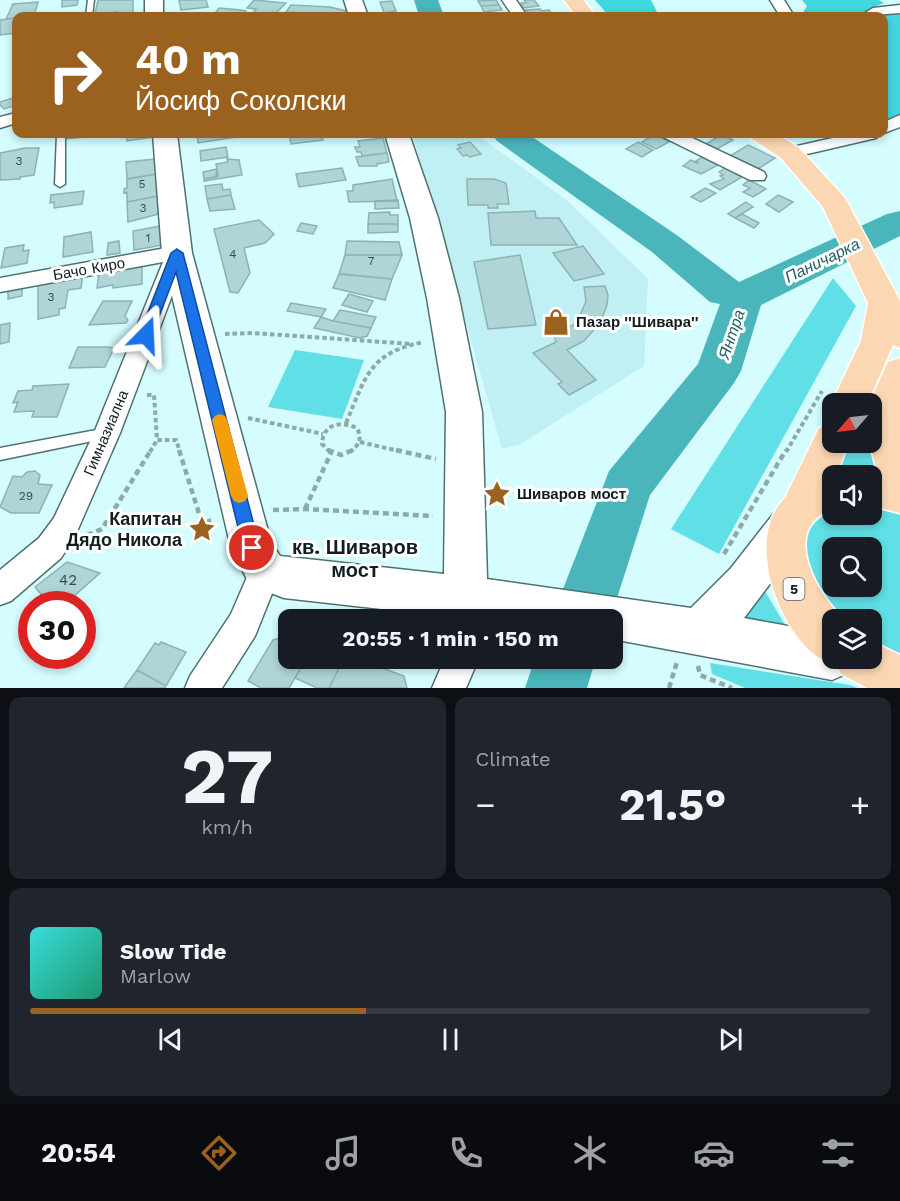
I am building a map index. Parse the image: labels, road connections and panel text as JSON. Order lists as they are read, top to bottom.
{
  "streets": {
    "main road": ["5"],
    "street": ["Бачо Киро", "Гимназиална"]
  },
  "crossings": [
    ["Бачо Киро", "Гимназиална"]
  ],
  "districts": ["кв. Шиваров мост"],
  "water": ["Паничарка", "Янтра"],
  "places": {
    "shop": ["Пазар ''Шивара''"],
    "place": ["Шиваров мост", "Капитан Дядо Никола"]
  },
  "house_numbers": [
    "3",
    "5",
    "3",
    "1",
    "4",
    "7",
    "3",
    "29",
    "42"
  ],
  "north": "bottom left",
  "page": {
    "turn": ["40 m", "Йосиф Соколски"],
    "limit": "30",
    "trip": "20:55 · 1 min · 150 m",
    "tile": [
      ["27", "km/h"],
      "Climate"
    ],
    "heat": ["−", "21.5°", "+"],
    "song": ["Slow Tide", "Marlow"],
    "tabs": "20:54"
  }
}
